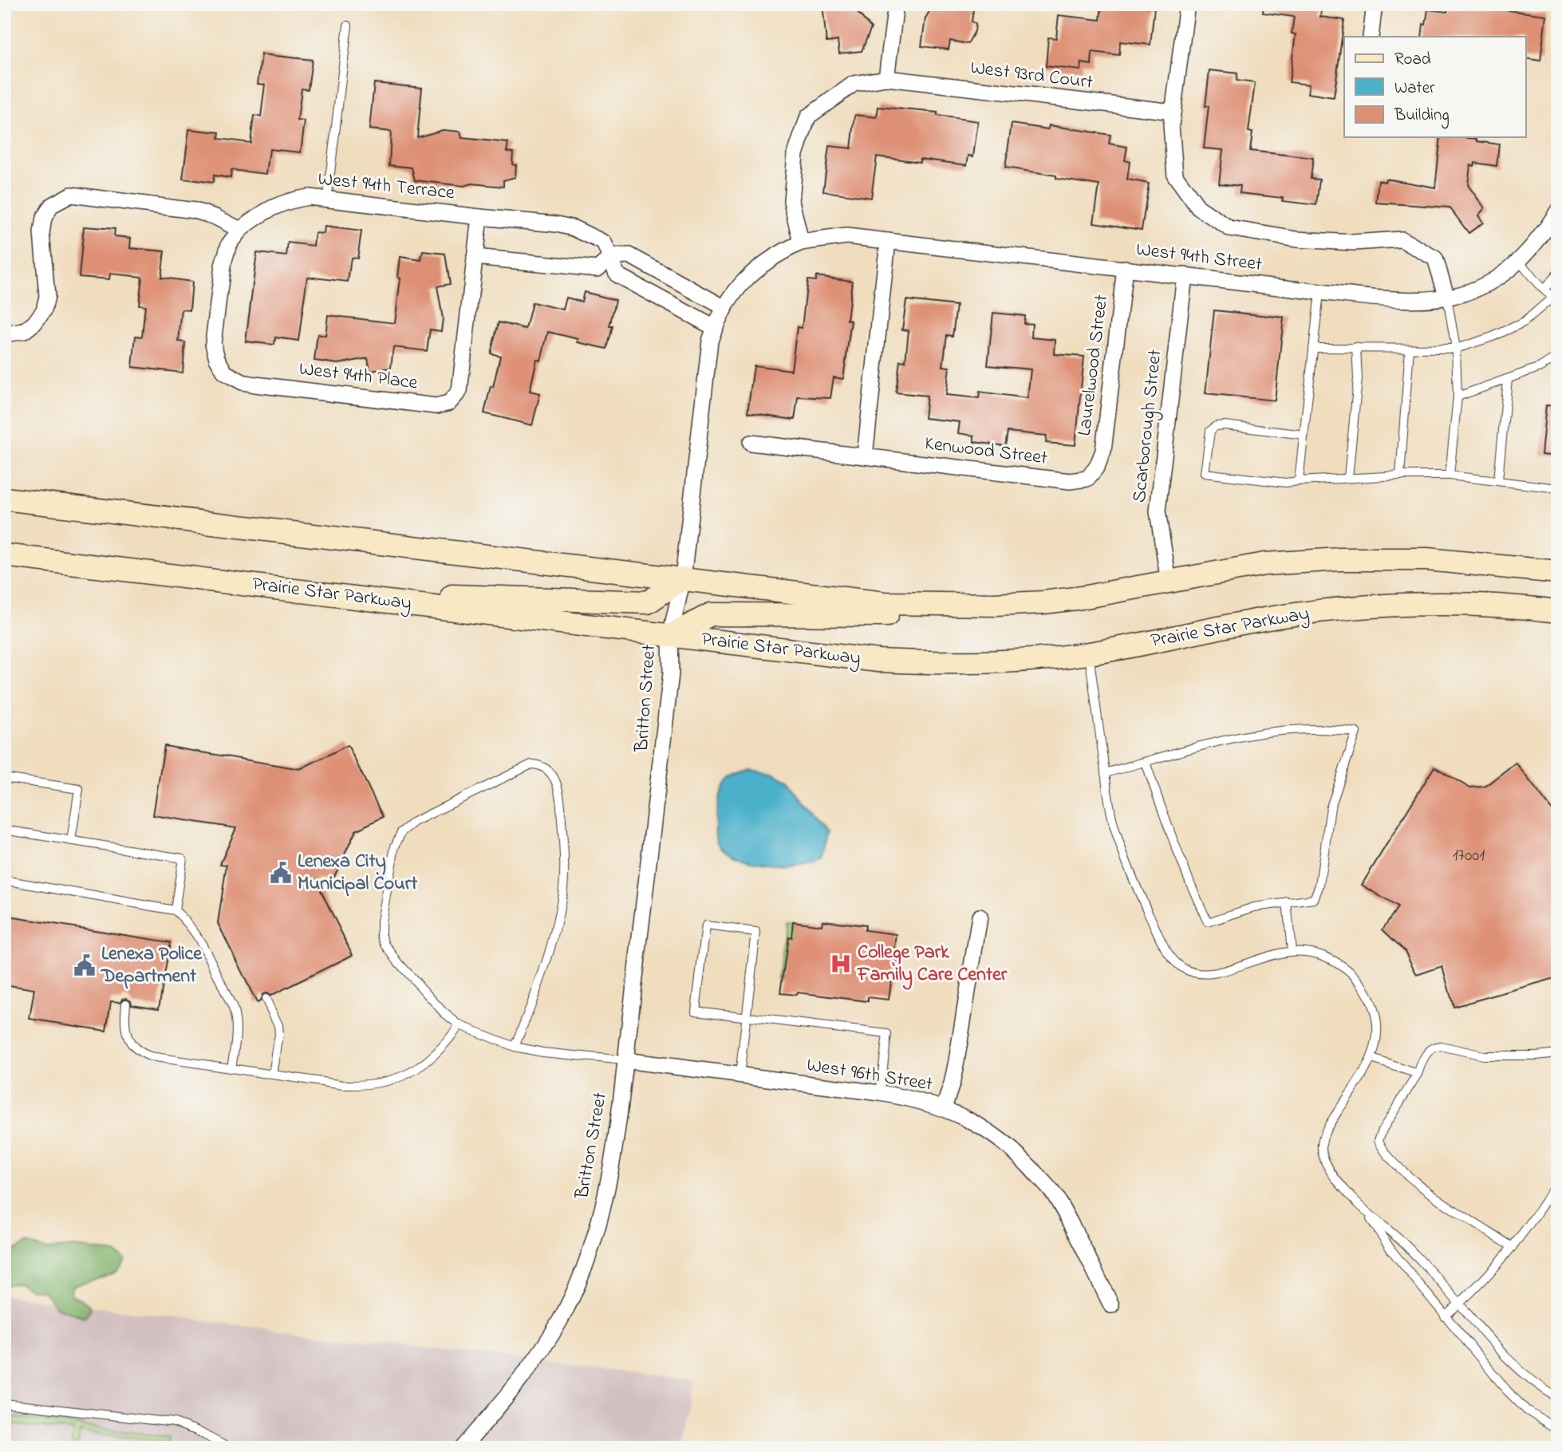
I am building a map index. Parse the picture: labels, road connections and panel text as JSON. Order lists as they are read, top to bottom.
{
  "streets": {
    "main road": ["Prairie Star Parkway"],
    "street": [
      "West 93rd Court",
      "West 94th Terrace",
      "West 94th Street",
      "Laurelwood Street",
      "West 94th Place",
      "Scarborough Street",
      "Kenwood Street",
      "Britton Street",
      "West 96th Street"
    ]
  },
  "crossings": [
    ["West 94th Terrace", "West 94th Place"],
    ["West 94th Terrace", "Britton Street"],
    ["West 94th Street", "Laurelwood Street"],
    ["West 94th Street", "Scarborough Street"],
    ["West 94th Street", "Britton Street"],
    ["Laurelwood Street", "Kenwood Street"],
    ["Prairie Star Parkway", "Britton Street"],
    ["Britton Street", "West 96th Street"]
  ],
  "places": {
    "public building": ["Lenexa City Municipal Court", "Lenexa Police Department"],
    "hospital": ["College Park Family Care Center"]
  },
  "house_numbers": ["17001"],
  "legend": ["Road", "Water", "Building"]
}
